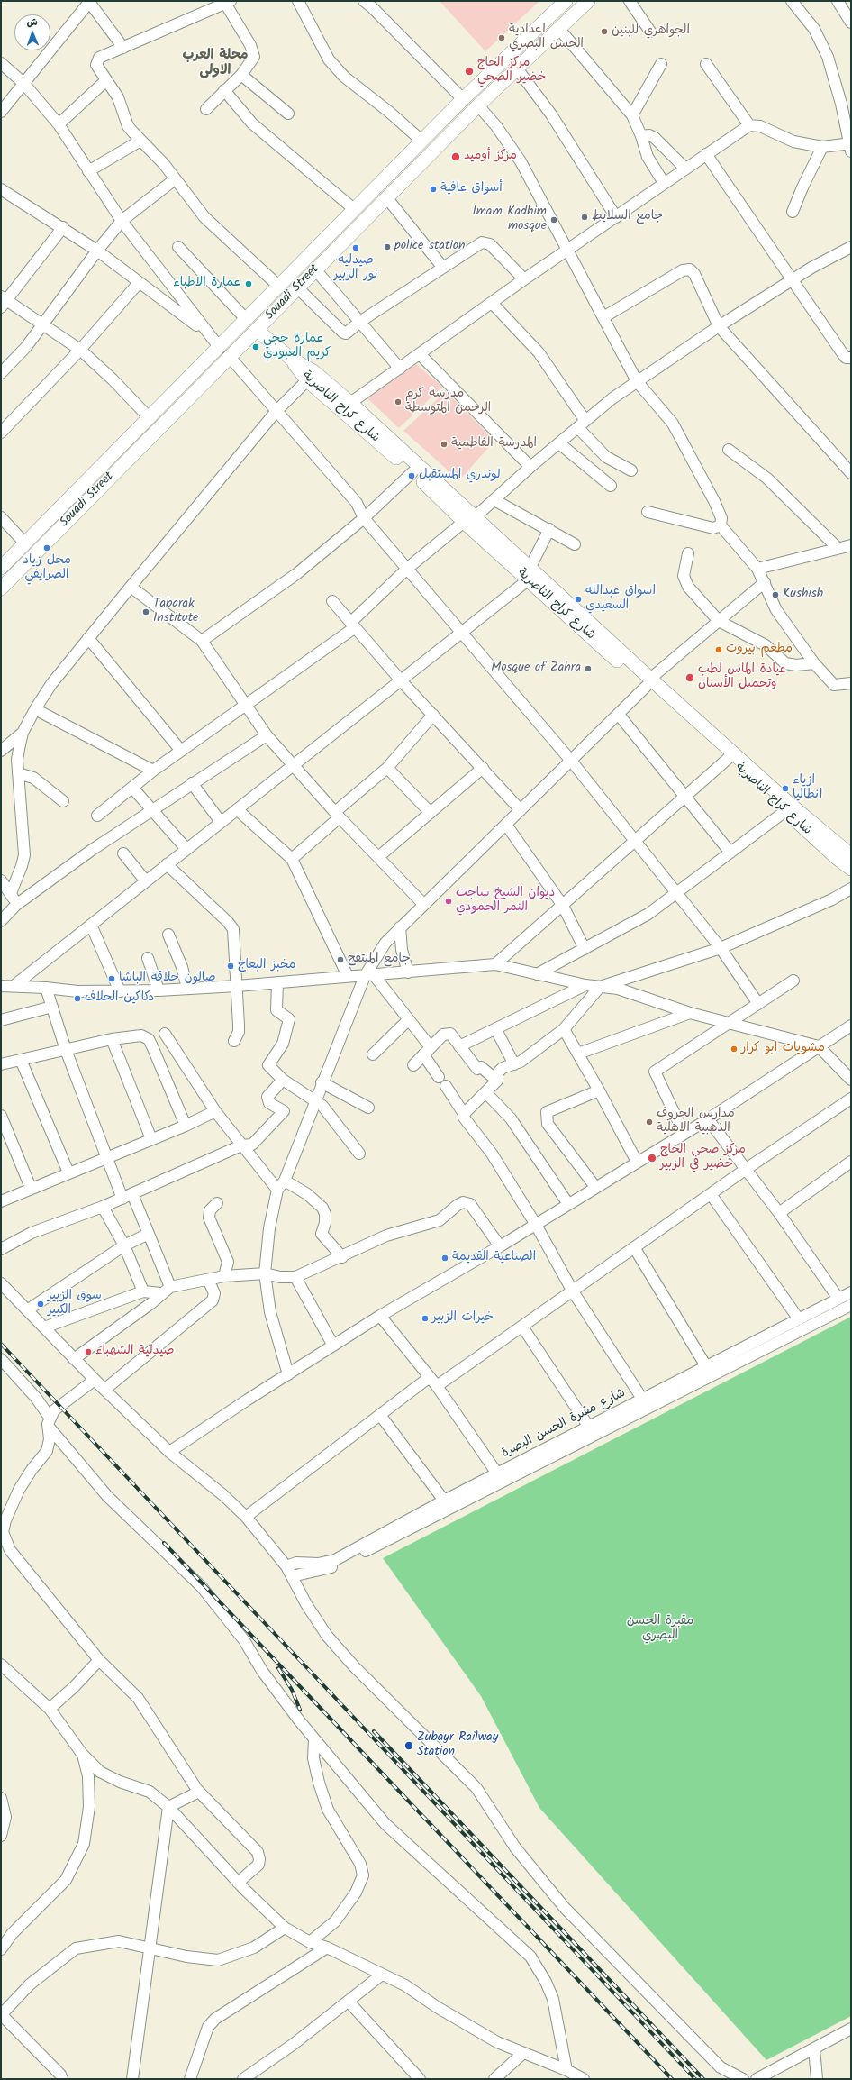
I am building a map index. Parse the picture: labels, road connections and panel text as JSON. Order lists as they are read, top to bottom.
{
  "streets": {
    "main road": ["Souadi Street", "شارع كراج الناصرية"],
    "street": ["شارع مقبرة الحسن البصرة"]
  },
  "districts": ["محلة العرب الاولى"],
  "parks": ["مقبرة الحسن البصري"],
  "places": [
    "الجواهري للبنين",
    "اعدادية الحسن البصري",
    "مركز الحاج خضير الصحي",
    "مركز أوميد",
    "أسواق عافية",
    "جامع السلايط",
    "Imam Kadhim mosque",
    "police station",
    "صيدليه نور الزبير",
    "عمارة الاطباء",
    "عمارة حجي كريم العبودي",
    "مدرسة كرم الرحمن المتوسطة",
    "المدرسة الفاطمية",
    "لوندري المستقبل",
    "محل زياد الصرايفي",
    "Kushish",
    "اسواق عبدالله السعيدي",
    "Tabarak Institute",
    "مطعم بيروت",
    "Mosque of Zahra",
    "عيادة الماس لطب وتجميل الأسنان",
    "ازياء انطاليا",
    "ديوان الشيخ ساجت النمر الحمودي",
    "جامع المنتفج",
    "مخبز البعاج",
    "صالون حلاقة الباشا",
    "دكاكين الحلاف",
    "مشويات ابو كرار",
    "مدارس الحروف الذهبية الاهلية",
    "مركز صحي الحاج خضير في الزبير",
    "الصناعية القديمة",
    "سوق الزبير الكبير",
    "خيرات الزبير",
    "صيدلية الشهباء",
    "Zubayr Railway Station"
  ],
  "north": "top"
}
